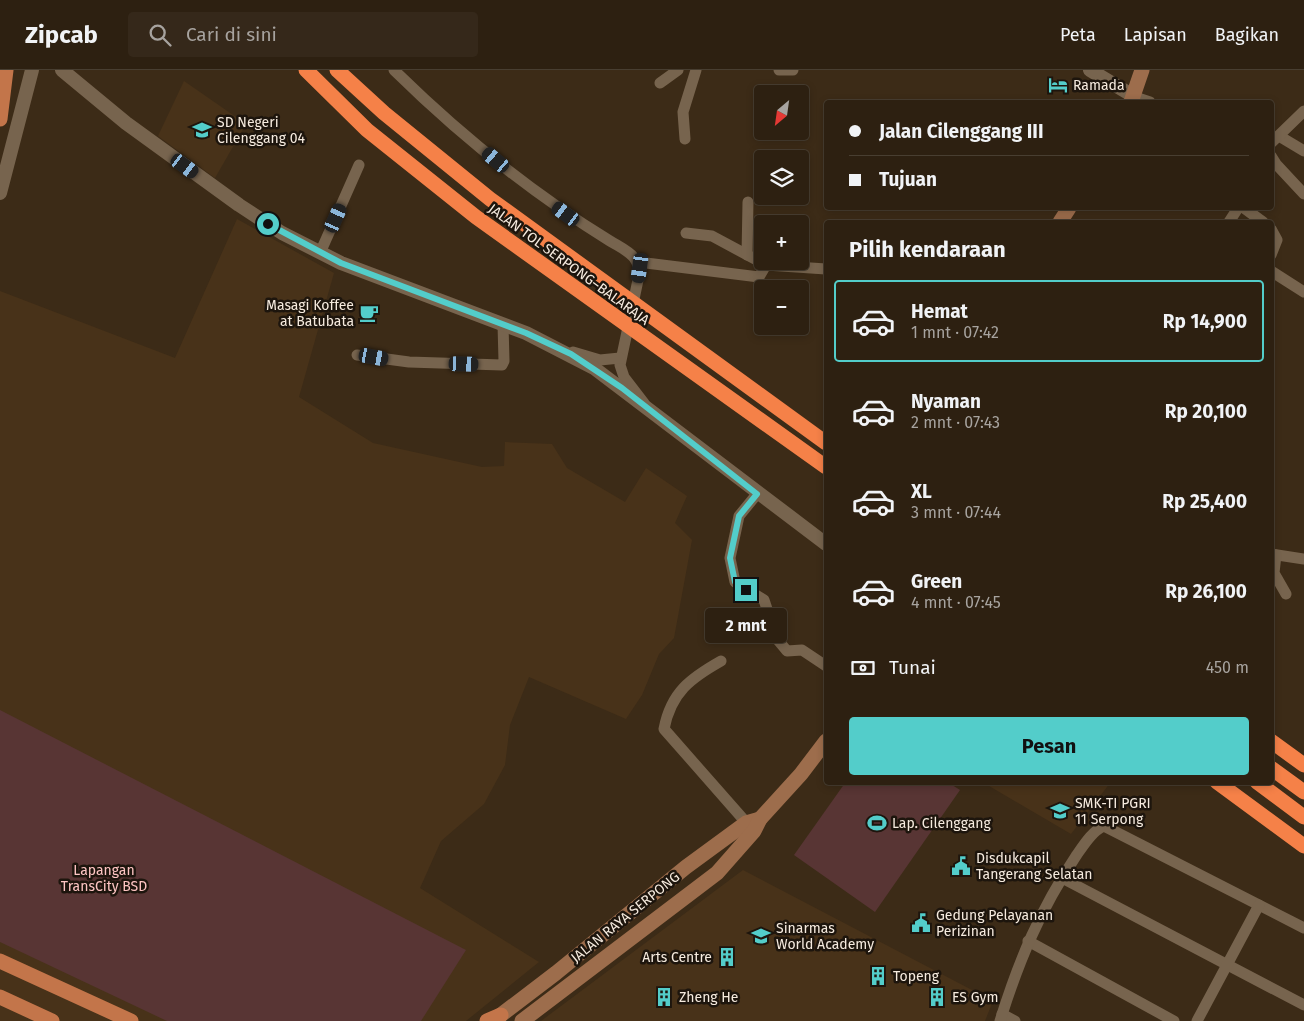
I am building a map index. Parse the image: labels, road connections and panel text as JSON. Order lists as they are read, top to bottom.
{
  "streets": {
    "highway": ["JALAN TOL SERPONG–BALARAJA"],
    "main road": ["JALAN RAYA SERPONG"]
  },
  "parks": ["Lapangan TransCity BSD"],
  "places": {
    "hotel": ["Ramada"],
    "school or university": ["SD Negeri Cilenggang 04", "SMK-TI PGRI 11 Serpong", "Sinarmas World Academy"],
    "cafe": ["Masagi Koffee at Batubata"],
    "sports": ["Lap. Cilenggang"],
    "public building": ["Disdukcapil Tangerang Selatan", "Gedung Pelayanan Perizinan"],
    "building": [
      "Arts Centre",
      "Topeng",
      "Zheng He",
      "ES Gym"
    ]
  },
  "north": "bottom left",
  "page": {
    "header": "Zipcab",
    "search": "Cari di sini",
    "nav": ["Peta", "Lapisan", "Bagikan"],
    "map_buttons": ["+", "−"],
    "banner": ["Jalan Cilenggang III", "Tujuan"],
    "heading": "Pilih kendaraan",
    "list": [
      {
        "name": "Hemat",
        "note": "1 mnt · 07:42",
        "value": "Rp 14,900"
      },
      {
        "name": "Nyaman",
        "note": "2 mnt · 07:43",
        "value": "Rp 20,100"
      },
      {
        "name": "XL",
        "note": "3 mnt · 07:44",
        "value": "Rp 25,400"
      },
      {
        "name": "Green",
        "note": "4 mnt · 07:45",
        "value": "Rp 26,100"
      }
    ],
    "bubble": "2 mnt",
    "pay": ["Tunai", "450 m"],
    "buttons": "Pesan"
  }
}
